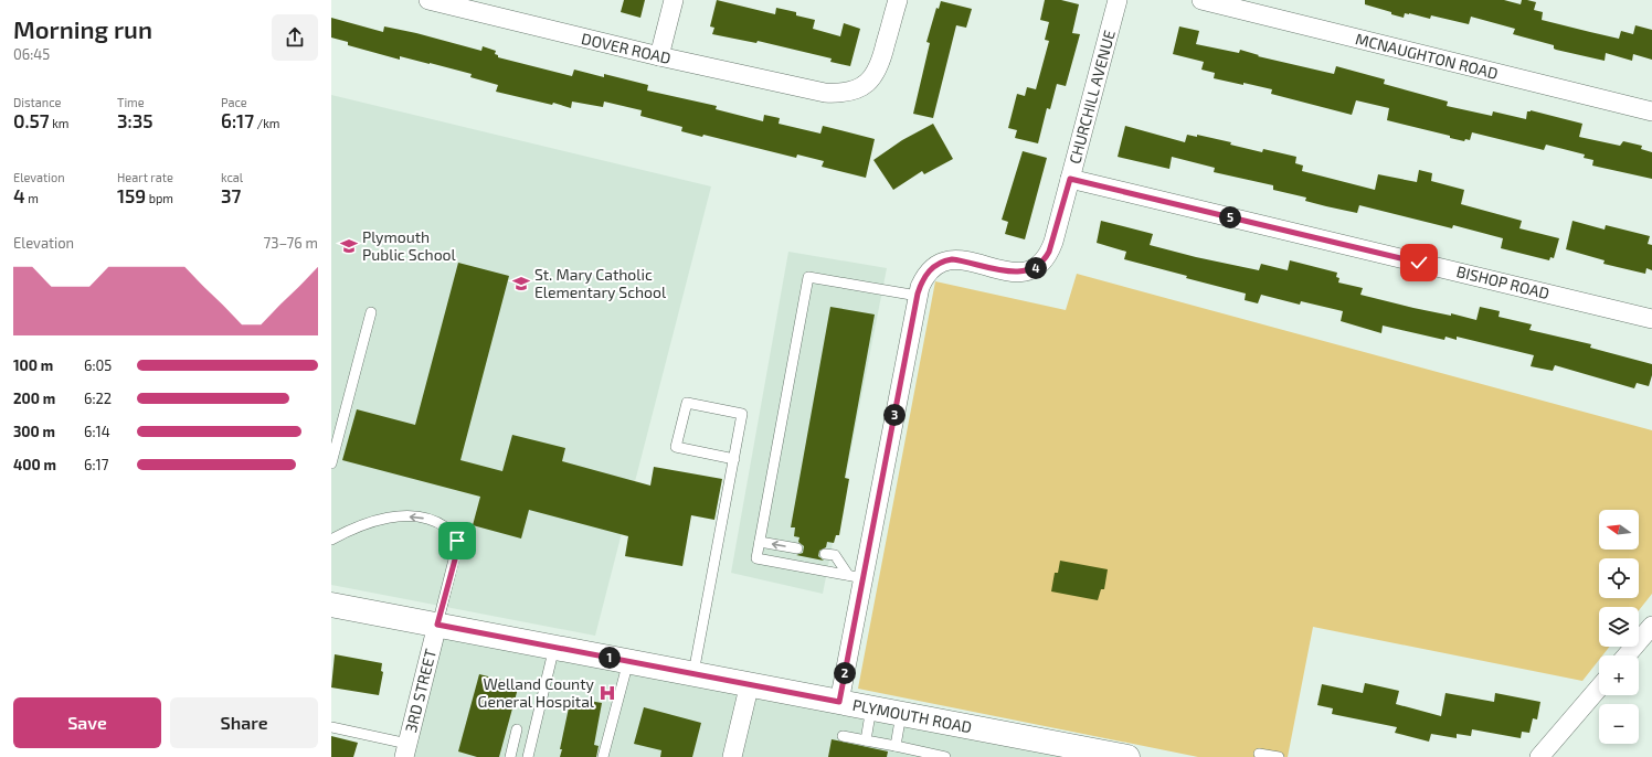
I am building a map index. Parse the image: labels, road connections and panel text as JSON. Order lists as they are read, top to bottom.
{
  "streets": {
    "street": [
      "DOVER ROAD",
      "MCNAUGHTON ROAD",
      "CHURCHILL AVENUE",
      "BISHOP ROAD",
      "3RD STREET",
      "PLYMOUTH ROAD"
    ]
  },
  "crossings": [
    ["CHURCHILL AVENUE", "BISHOP ROAD"],
    ["CHURCHILL AVENUE", "PLYMOUTH ROAD"],
    ["3RD STREET", "PLYMOUTH ROAD"]
  ],
  "places": {
    "school or university": ["Plymouth Public School", "St. Mary Catholic Elementary School"],
    "hospital": ["Welland County General Hospital"]
  },
  "north": "left",
  "page": {
    "heading": ["Morning run", "06:45"],
    "stats": [
      ["Distance", "0.57 km"],
      ["Time", "3:35"],
      ["Pace", "6:17 /km"],
      ["Elevation", "4 m"],
      ["Heart rate", "159 bpm"],
      ["kcal", "37"]
    ],
    "pins": [
      "5",
      "4",
      "3",
      "1",
      "2"
    ],
    "chart": ["Elevation", "73–76 m"],
    "list": [
      {
        "name": "100 m",
        "note": "6:05"
      },
      {
        "name": "200 m",
        "note": "6:22"
      },
      {
        "name": "300 m",
        "note": "6:14"
      },
      {
        "name": "400 m",
        "note": "6:17"
      }
    ],
    "map_buttons": ["+", "−"],
    "buttons": ["Save", "Share"]
  }
}
